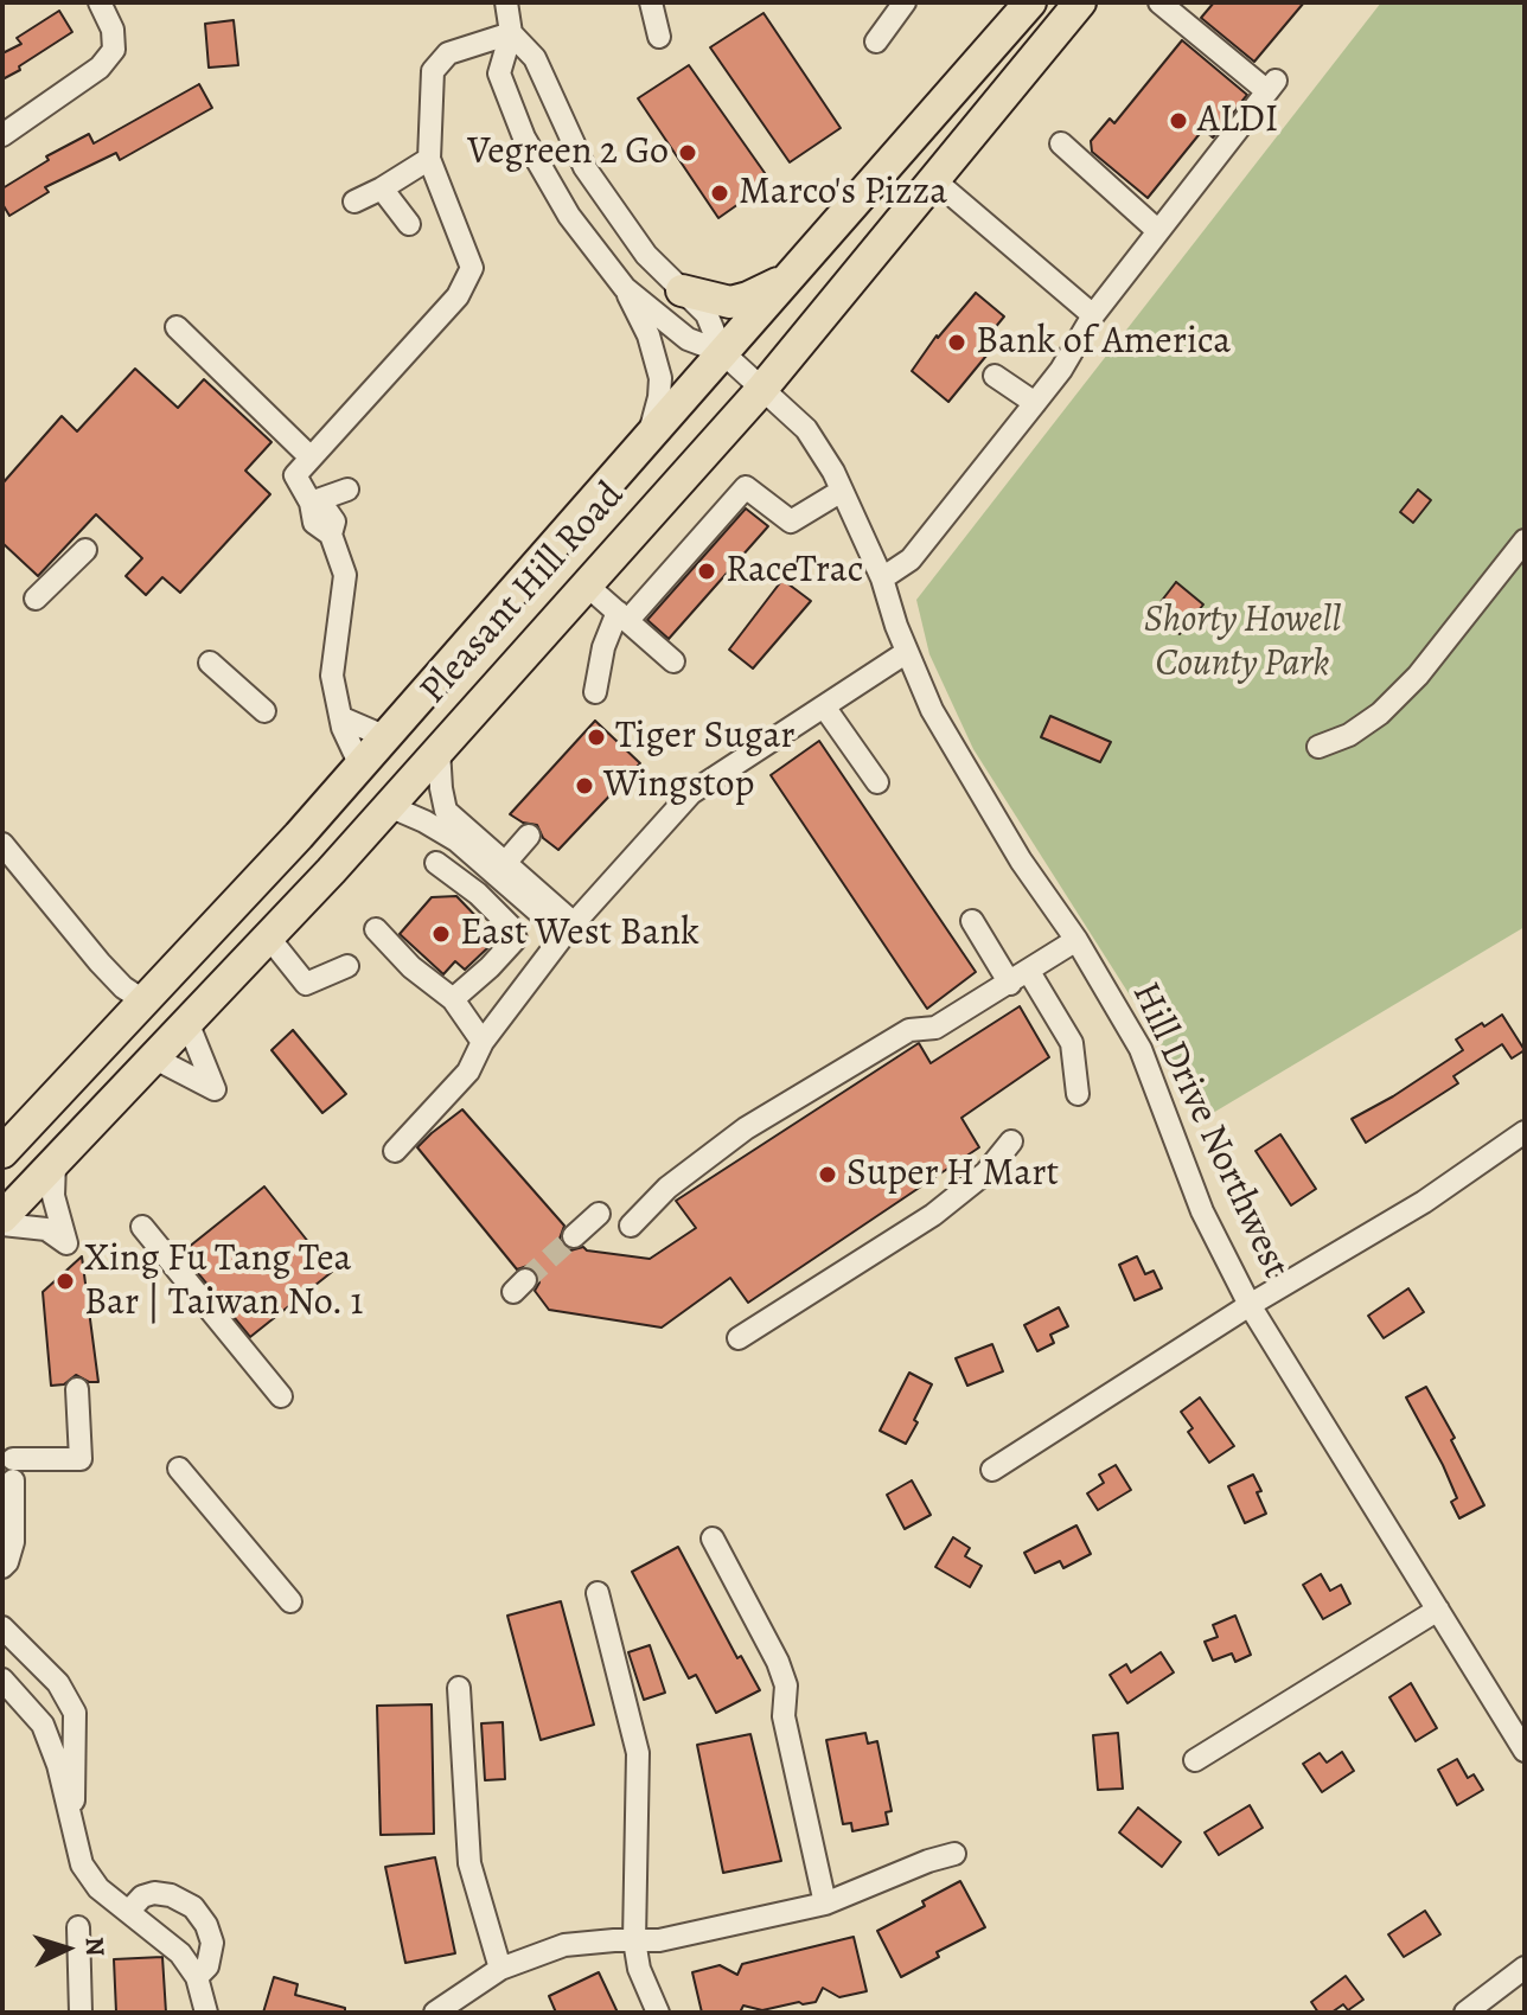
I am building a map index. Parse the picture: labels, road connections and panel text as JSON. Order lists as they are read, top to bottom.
{
  "streets": {
    "highway": ["Pleasant Hill Road"],
    "street": ["Hill Drive Northwest"]
  },
  "crossings": [
    ["Pleasant Hill Road", "Hill Drive Northwest"]
  ],
  "parks": ["Shorty Howell County Park"],
  "places": [
    "ALDI",
    "Vegreen 2 Go",
    "Marco's Pizza",
    "Bank of America",
    "RaceTrac",
    "Tiger Sugar",
    "Wingstop",
    "East West Bank",
    "Super H Mart",
    "Xing Fu Tang Tea Bar | Taiwan No. 1"
  ],
  "north": "right"
}
